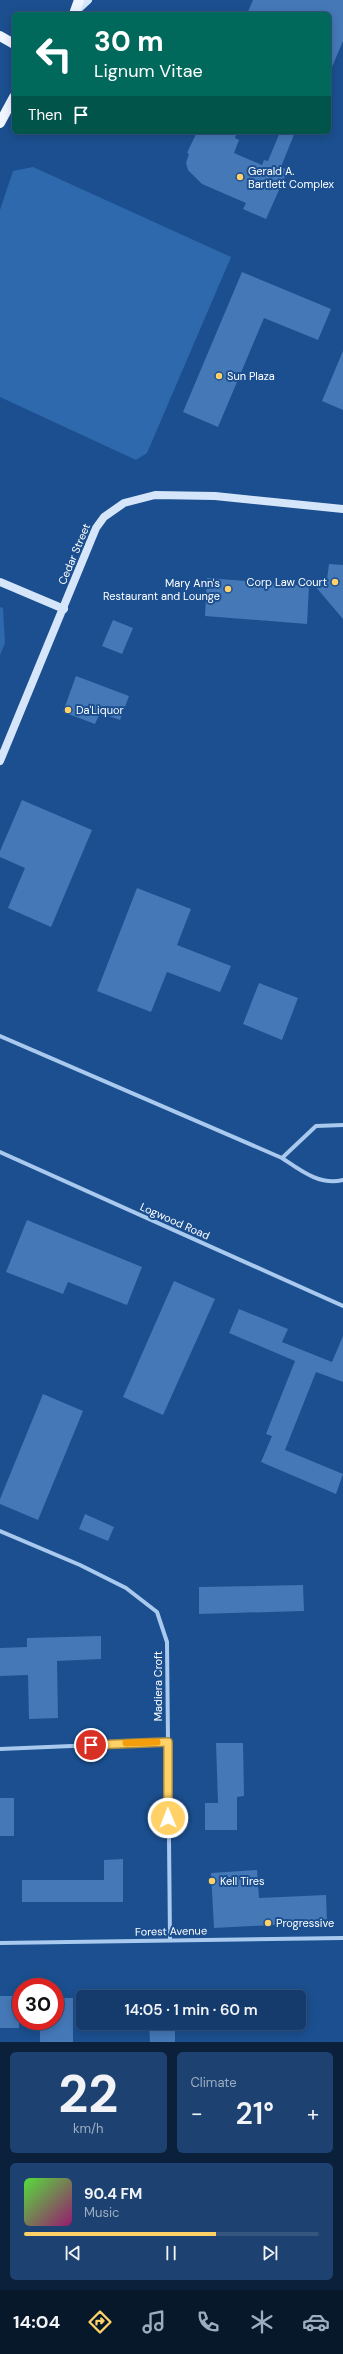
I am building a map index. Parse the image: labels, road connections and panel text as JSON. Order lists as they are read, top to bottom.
{
  "streets": {
    "main road": ["Cedar Street"],
    "street": ["Logwood Road", "Madiera Croft", "Forest Avenue"]
  },
  "crossings": [
    ["Madiera Croft", "Forest Avenue"]
  ],
  "places": [
    "Gerald A. Bartlett Complex",
    "Sun Plaza",
    "Corp Law Court",
    "Mary Ann's Restaurant and Lounge",
    "Da'Liquor",
    "Kell Tires",
    "Progressive"
  ],
  "page": {
    "turn": ["30 m", "Lignum Vitae"],
    "then": "Then",
    "limit": "30",
    "trip": "14:05 · 1 min · 60 m",
    "tile": [
      ["22", "km/h"],
      "Climate"
    ],
    "heat": ["−", "21°", "+"],
    "song": ["90.4 FM", "Music"],
    "tabs": "14:04"
  }
}
